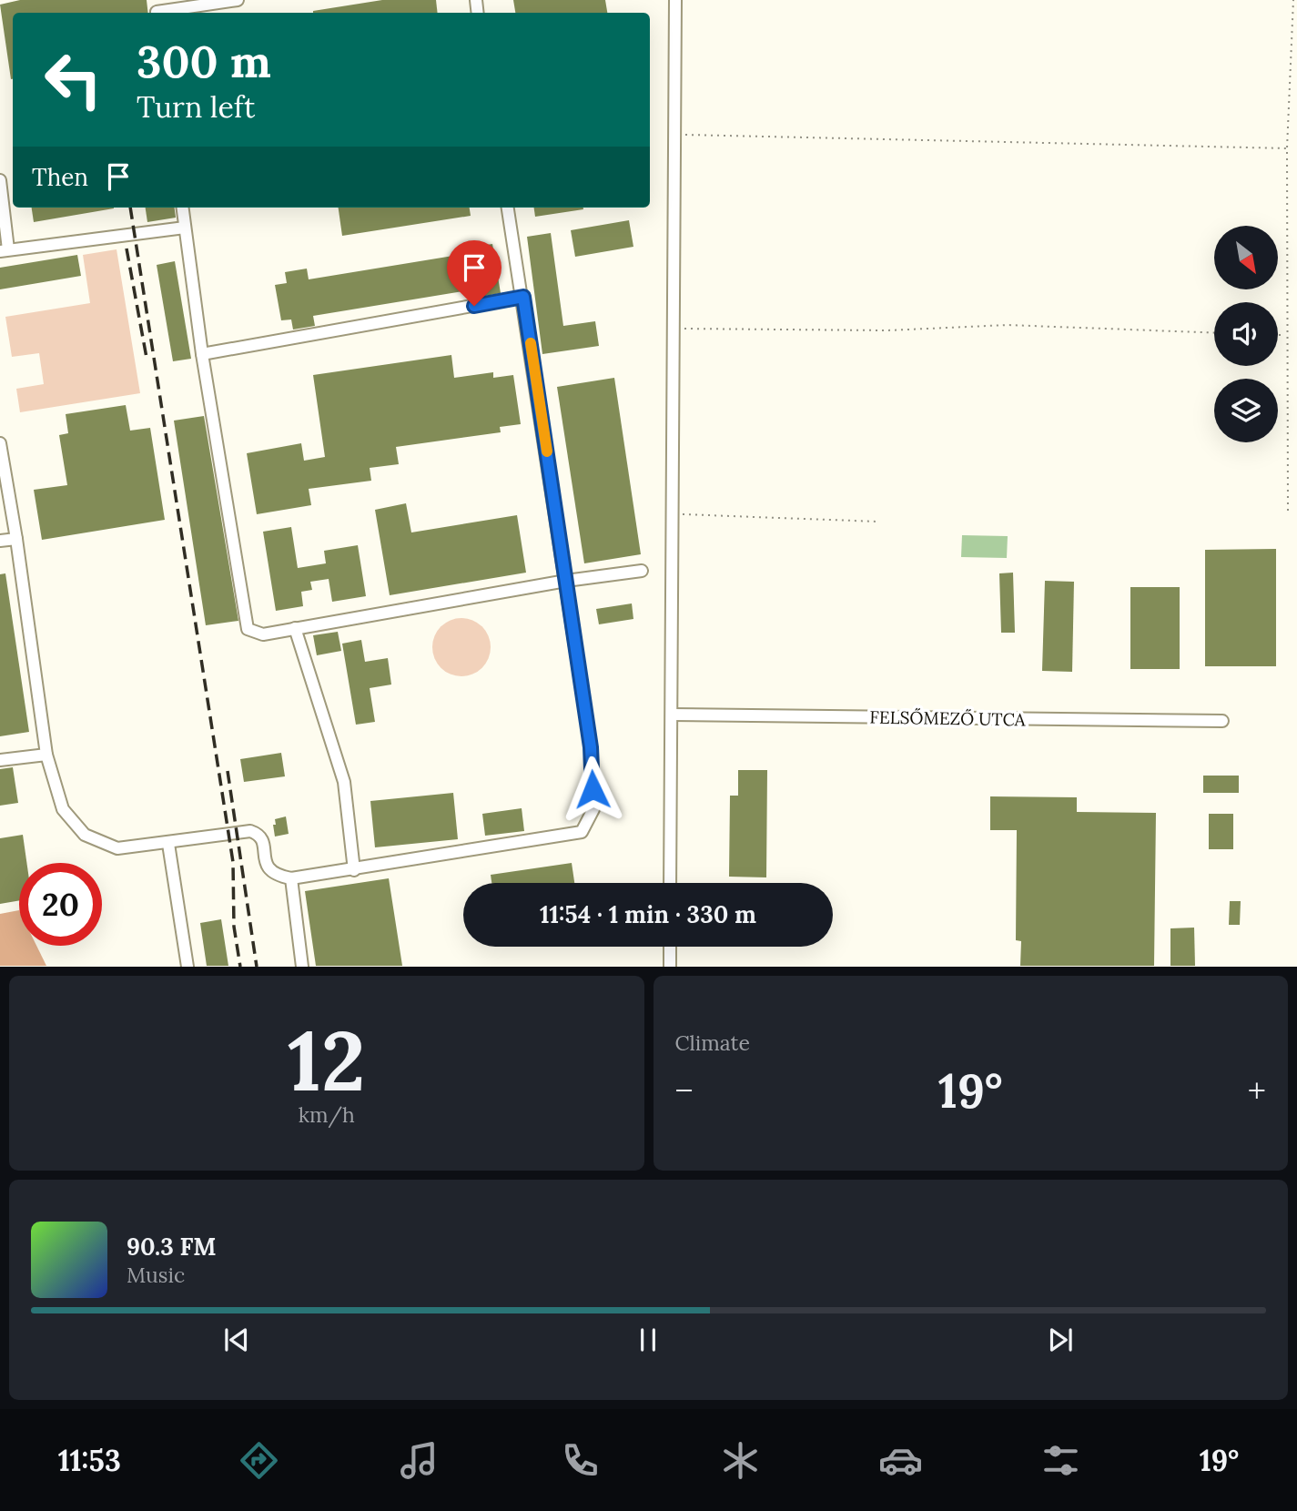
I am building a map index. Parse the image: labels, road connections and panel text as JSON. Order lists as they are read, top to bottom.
{
  "streets": {
    "street": ["FELSŐMEZŐ UTCA"]
  },
  "north": "bottom right",
  "page": {
    "turn": ["300 m", "Turn left"],
    "then": "Then",
    "limit": "20",
    "trip": "11:54 · 1 min · 330 m",
    "tile": [
      ["12", "km/h"],
      "Climate"
    ],
    "heat": ["−", "19°", "+"],
    "song": ["90.3 FM", "Music"],
    "tabs": ["11:53", "19°"]
  }
}
